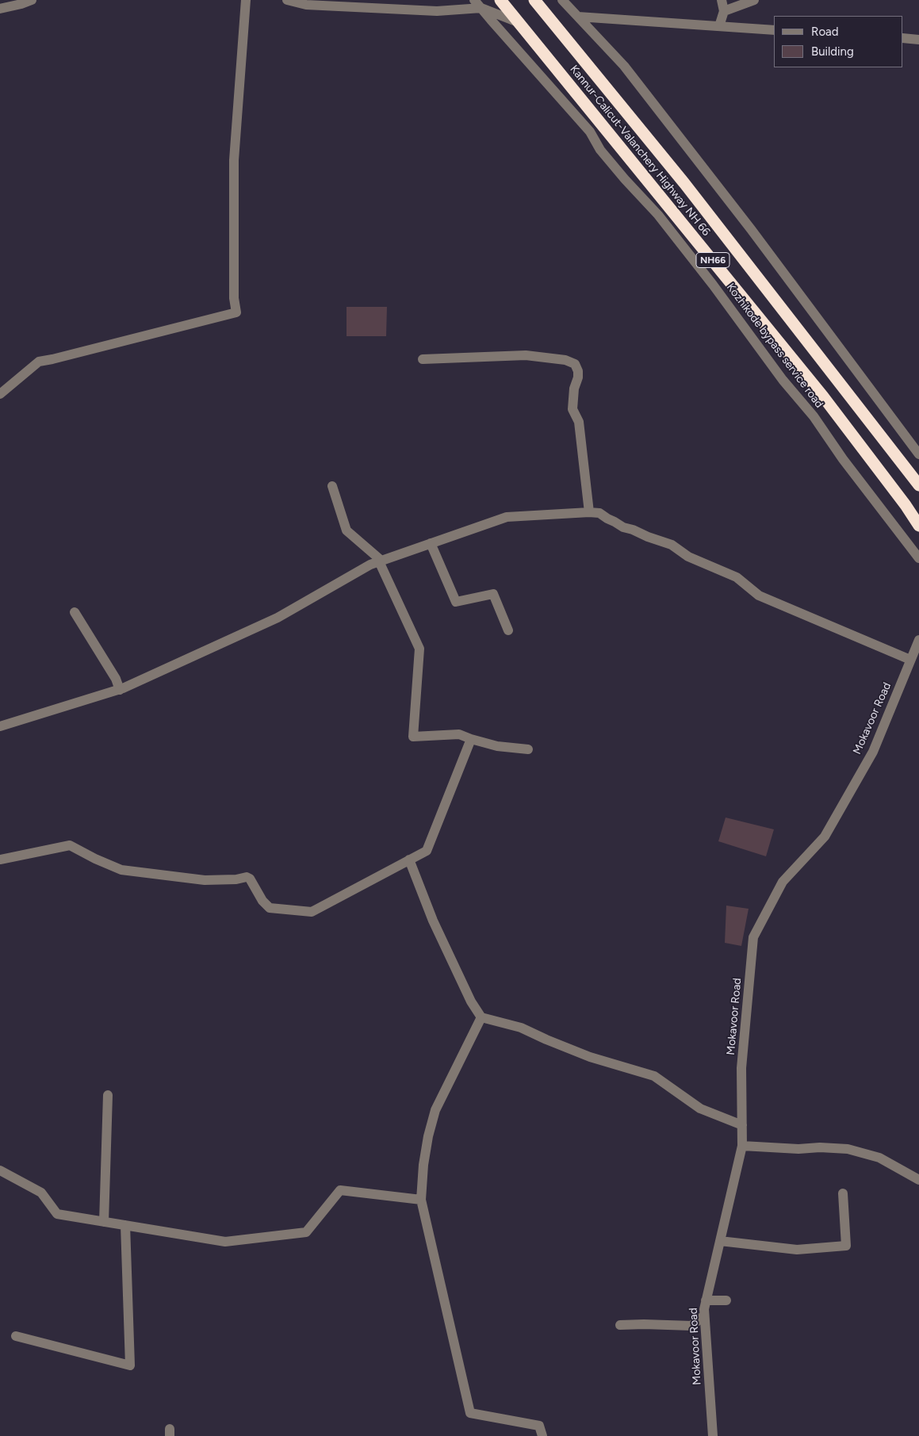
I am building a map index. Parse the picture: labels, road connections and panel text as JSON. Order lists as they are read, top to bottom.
{
  "streets": {
    "highway": ["Kannur-Calicut-Valanchery Highway NH 66", "NH66"],
    "street": ["Kozhikode bypass service road", "Mokavoor Road"]
  },
  "legend": ["Road", "Building"]
}
